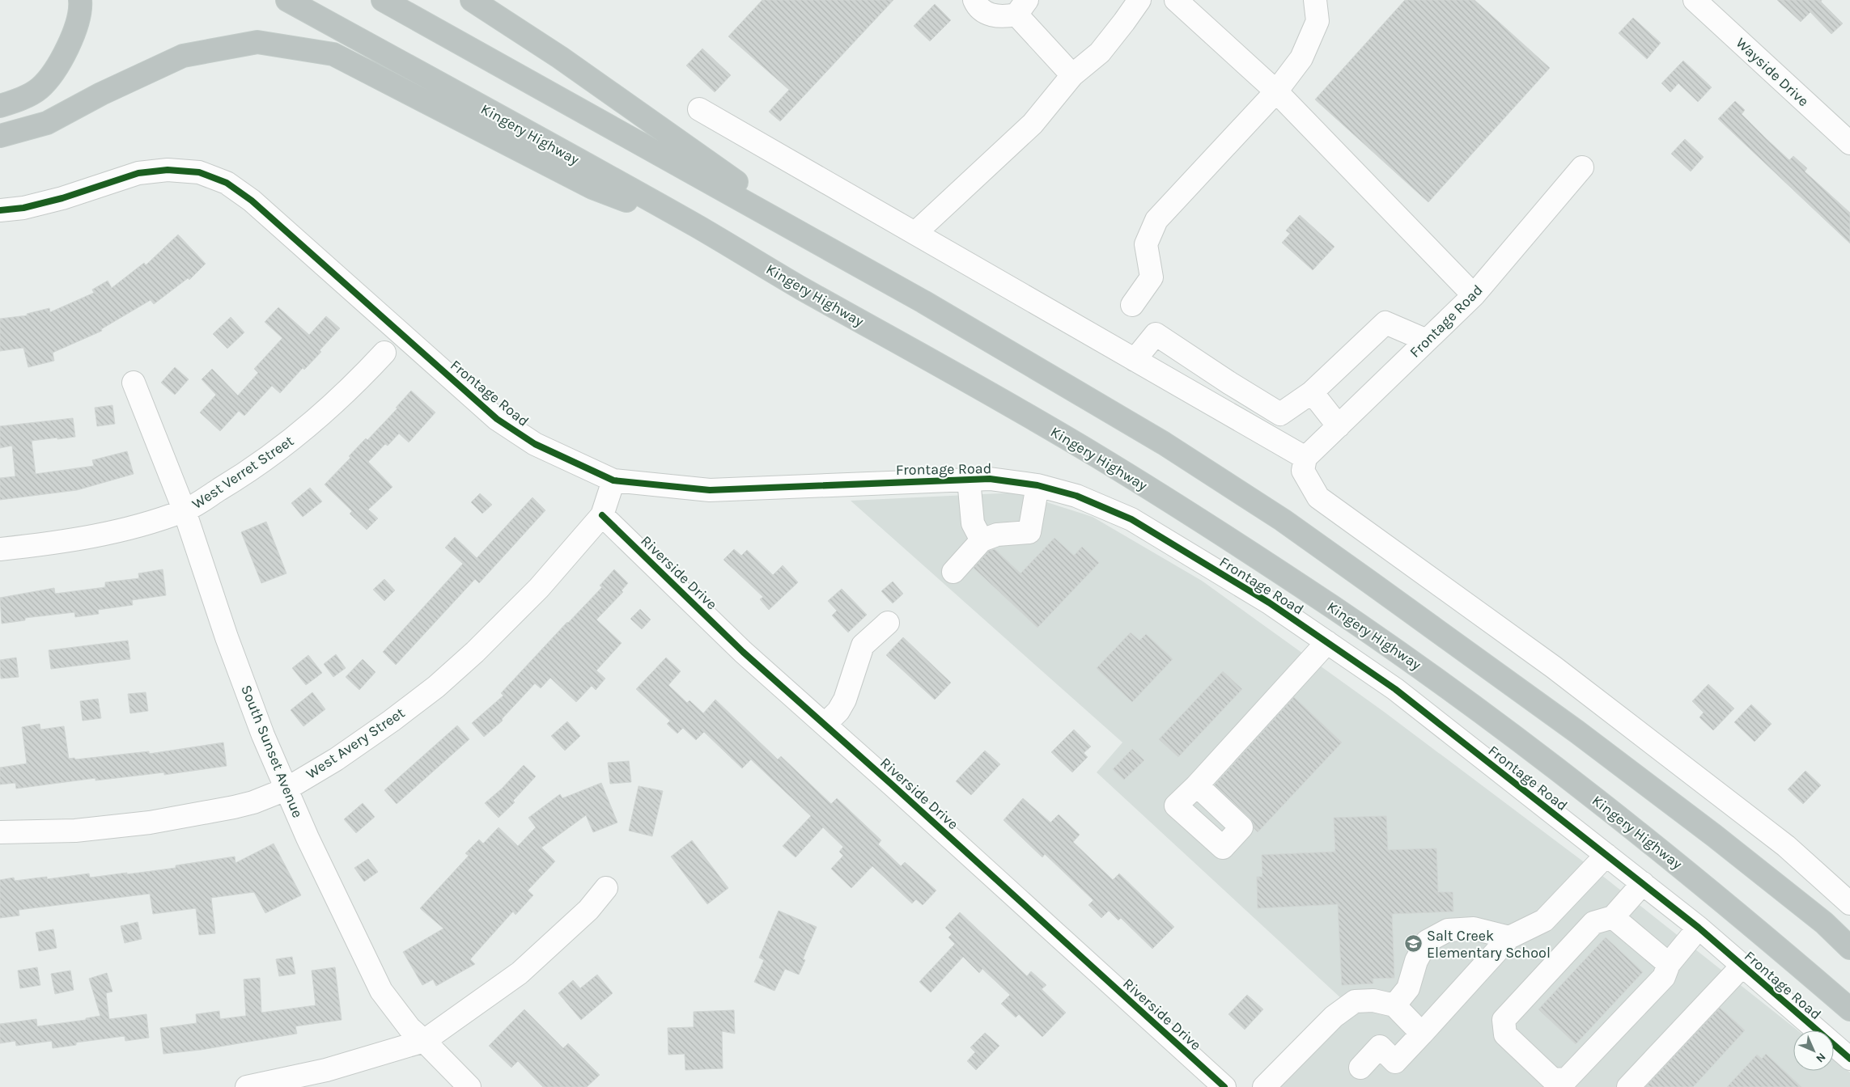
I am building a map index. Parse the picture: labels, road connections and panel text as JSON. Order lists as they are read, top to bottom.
{
  "streets": {
    "highway": ["Kingery Highway"],
    "street": [
      "Wayside Drive",
      "Frontage Road",
      "West Verret Street",
      "Riverside Drive",
      "West Avery Street",
      "South Sunset Avenue"
    ]
  },
  "crossings": [
    ["Frontage Road", "West Avery Street"],
    ["West Verret Street", "South Sunset Avenue"],
    ["Riverside Drive", "West Avery Street"],
    ["West Avery Street", "South Sunset Avenue"]
  ],
  "places": {
    "school or university": ["Salt Creek Elementary School"]
  },
  "north": "bottom right"
}
